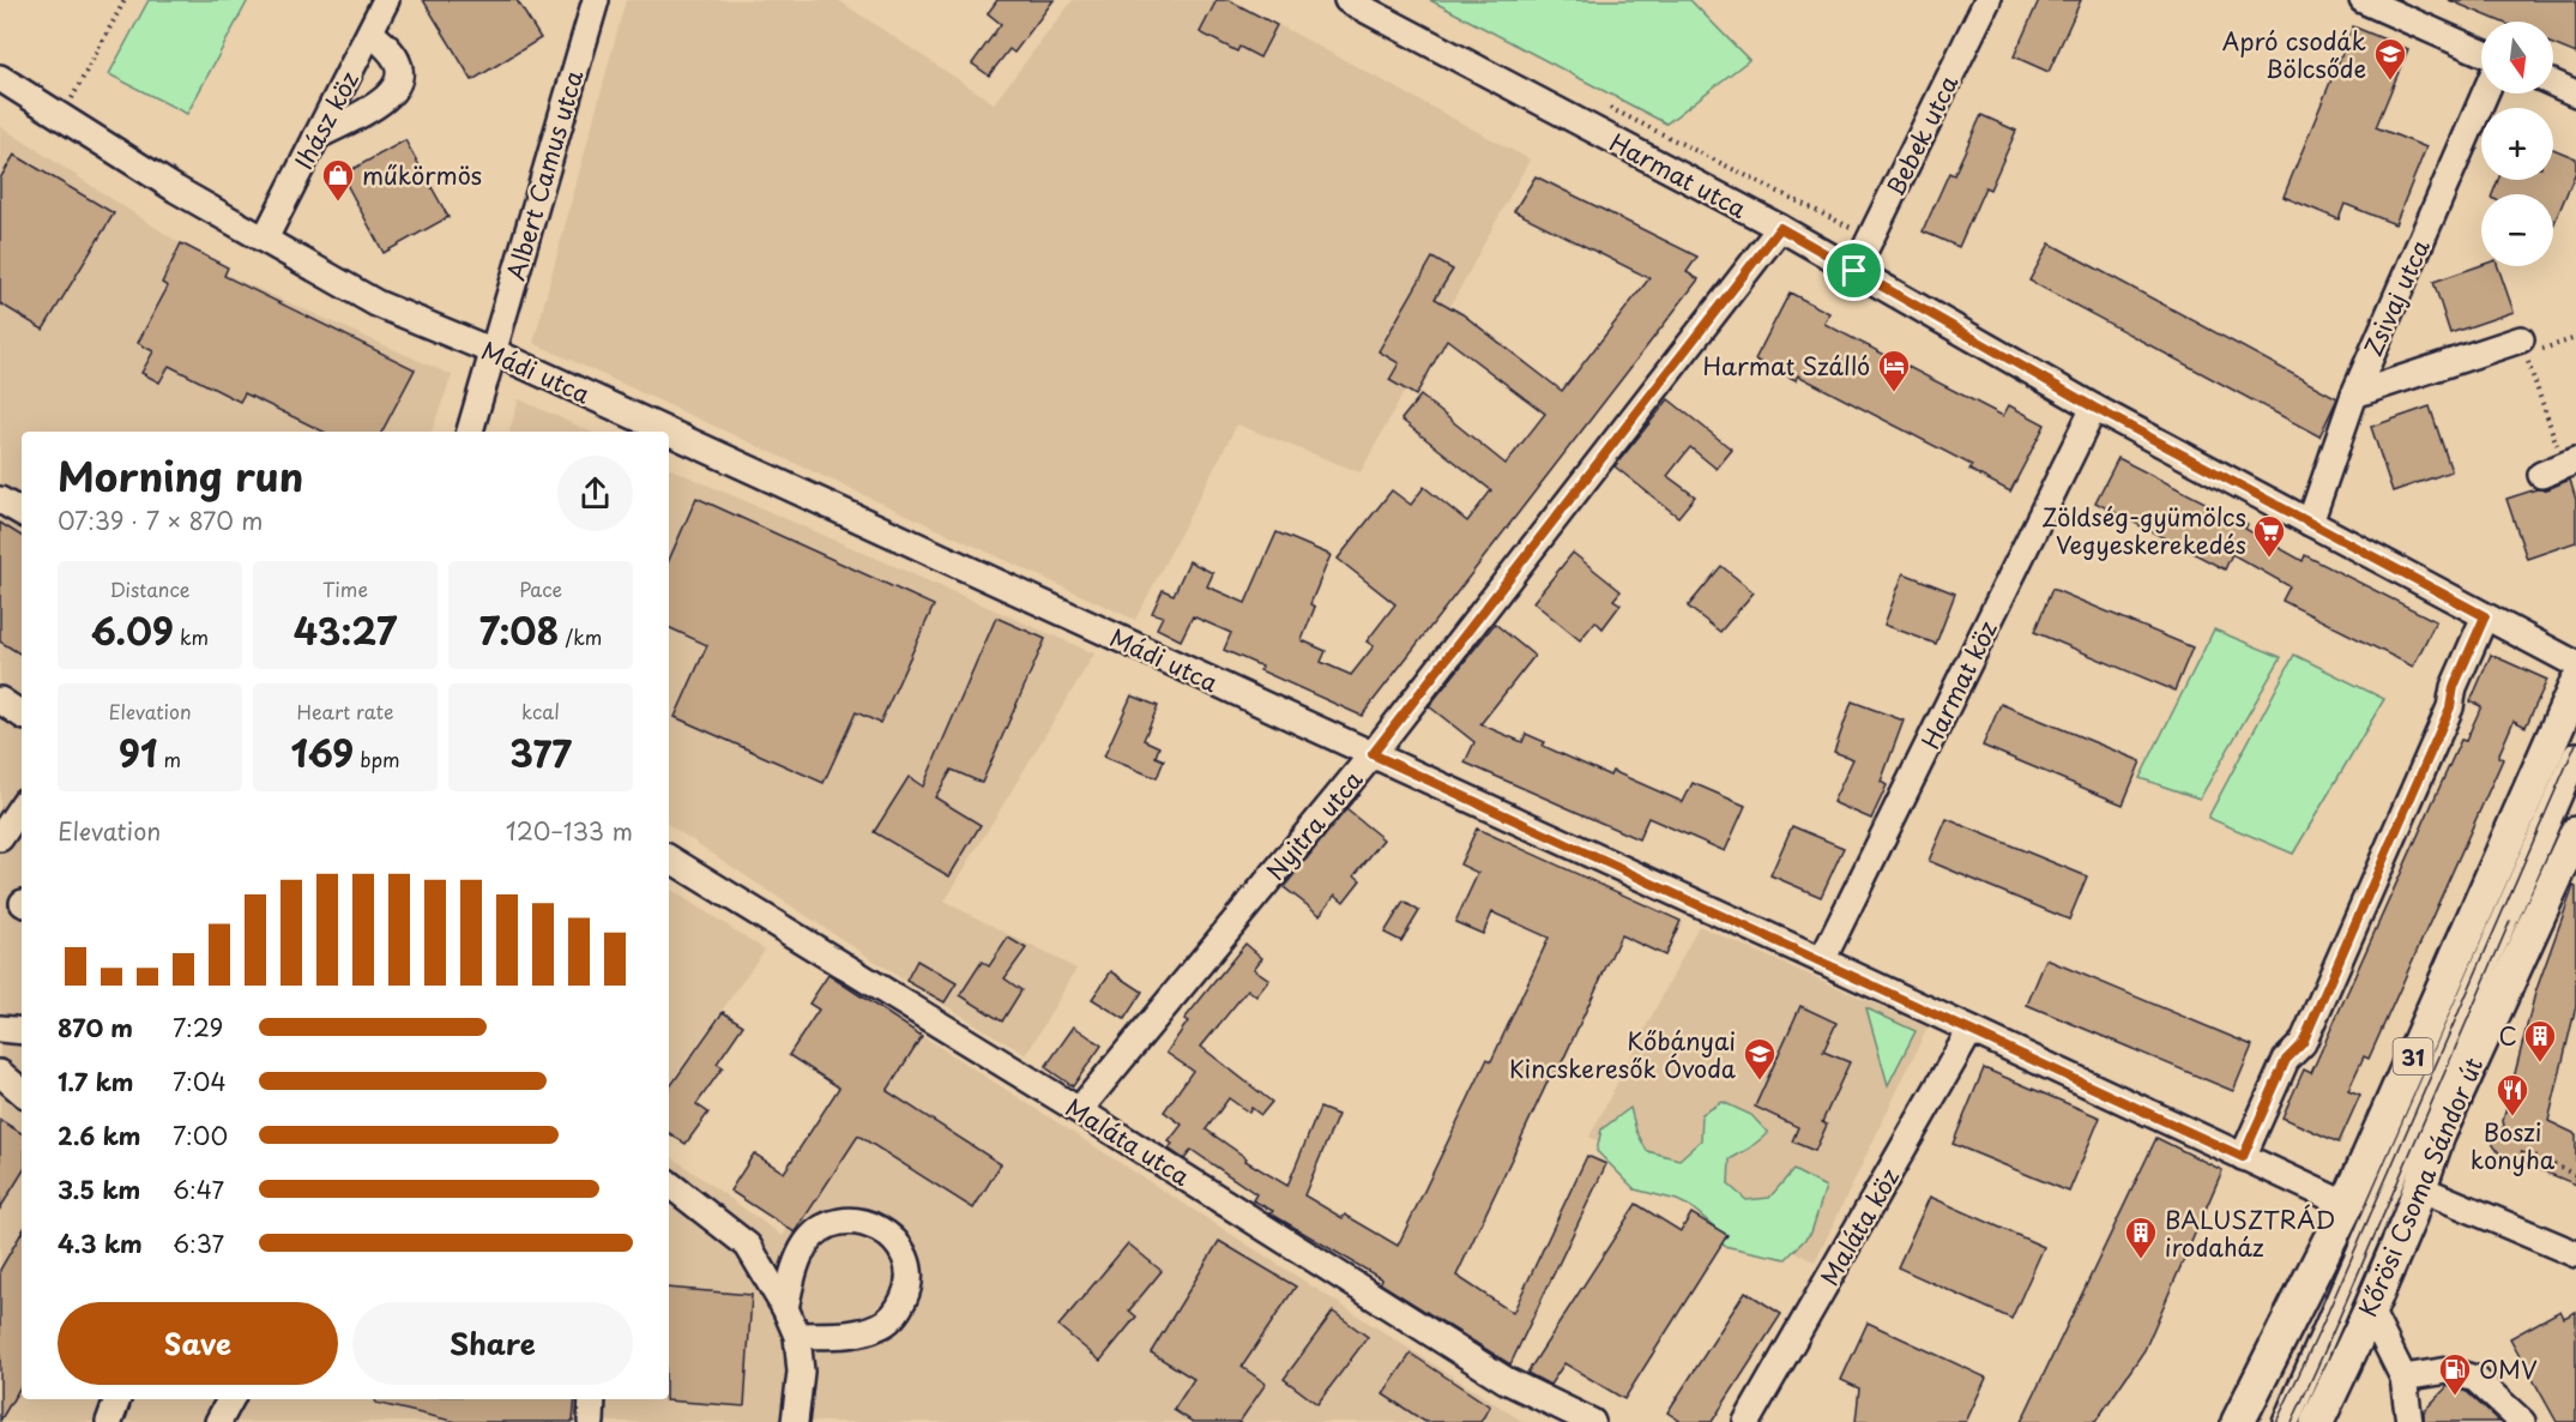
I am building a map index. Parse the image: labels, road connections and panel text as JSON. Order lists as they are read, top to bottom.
{
  "streets": {
    "main road": ["31", "Kőrösi Csoma Sándor út"],
    "street": [
      "Ihász köz",
      "Bebek utca",
      "Albert Camus utca",
      "Harmat utca",
      "Zsivaj utca",
      "Mádi utca",
      "Harmat köz",
      "Nyitra utca",
      "Maláta utca",
      "Maláta köz"
    ]
  },
  "crossings": [
    ["Ihász köz", "Mádi utca"],
    ["Bebek utca", "Harmat utca"],
    ["Albert Camus utca", "Mádi utca"],
    ["Harmat utca", "Zsivaj utca"],
    ["Harmat utca", "Harmat köz"],
    ["Harmat utca", "Nyitra utca"],
    ["Mádi utca", "Harmat köz"],
    ["Mádi utca", "Nyitra utca"],
    ["Mádi utca", "31"],
    ["Mádi utca", "Maláta köz"],
    ["Nyitra utca", "Maláta utca"]
  ],
  "places": {
    "school or university": ["Apró csodák Bölcsőde", "Kőbányai Kincskeresők Óvoda"],
    "shop": ["műkörmös"],
    "hotel": ["Harmat Szálló"],
    "supermarket": ["Zöldség-gyümölcs Vegyeskerekedés"],
    "building": ["C", "BALUSZTRÁD irodaház"],
    "restaurant": ["Boszi konyha"],
    "fuel station": ["OMV"]
  },
  "north": "bottom",
  "page": {
    "map_buttons": ["+", "−"],
    "heading": ["Morning run", "07:39 · 7 × 870 m"],
    "stats": [
      ["Distance", "6.09 km"],
      ["Time", "43:27"],
      ["Pace", "7:08 /km"],
      ["Elevation", "91 m"],
      ["Heart rate", "169 bpm"],
      ["kcal", "377"]
    ],
    "chart": ["Elevation", "120–133 m"],
    "list": [
      {
        "name": "870 m",
        "note": "7:29"
      },
      {
        "name": "1.7 km",
        "note": "7:04"
      },
      {
        "name": "2.6 km",
        "note": "7:00"
      },
      {
        "name": "3.5 km",
        "note": "6:47"
      },
      {
        "name": "4.3 km",
        "note": "6:37"
      }
    ],
    "buttons": ["Save", "Share"]
  }
}
